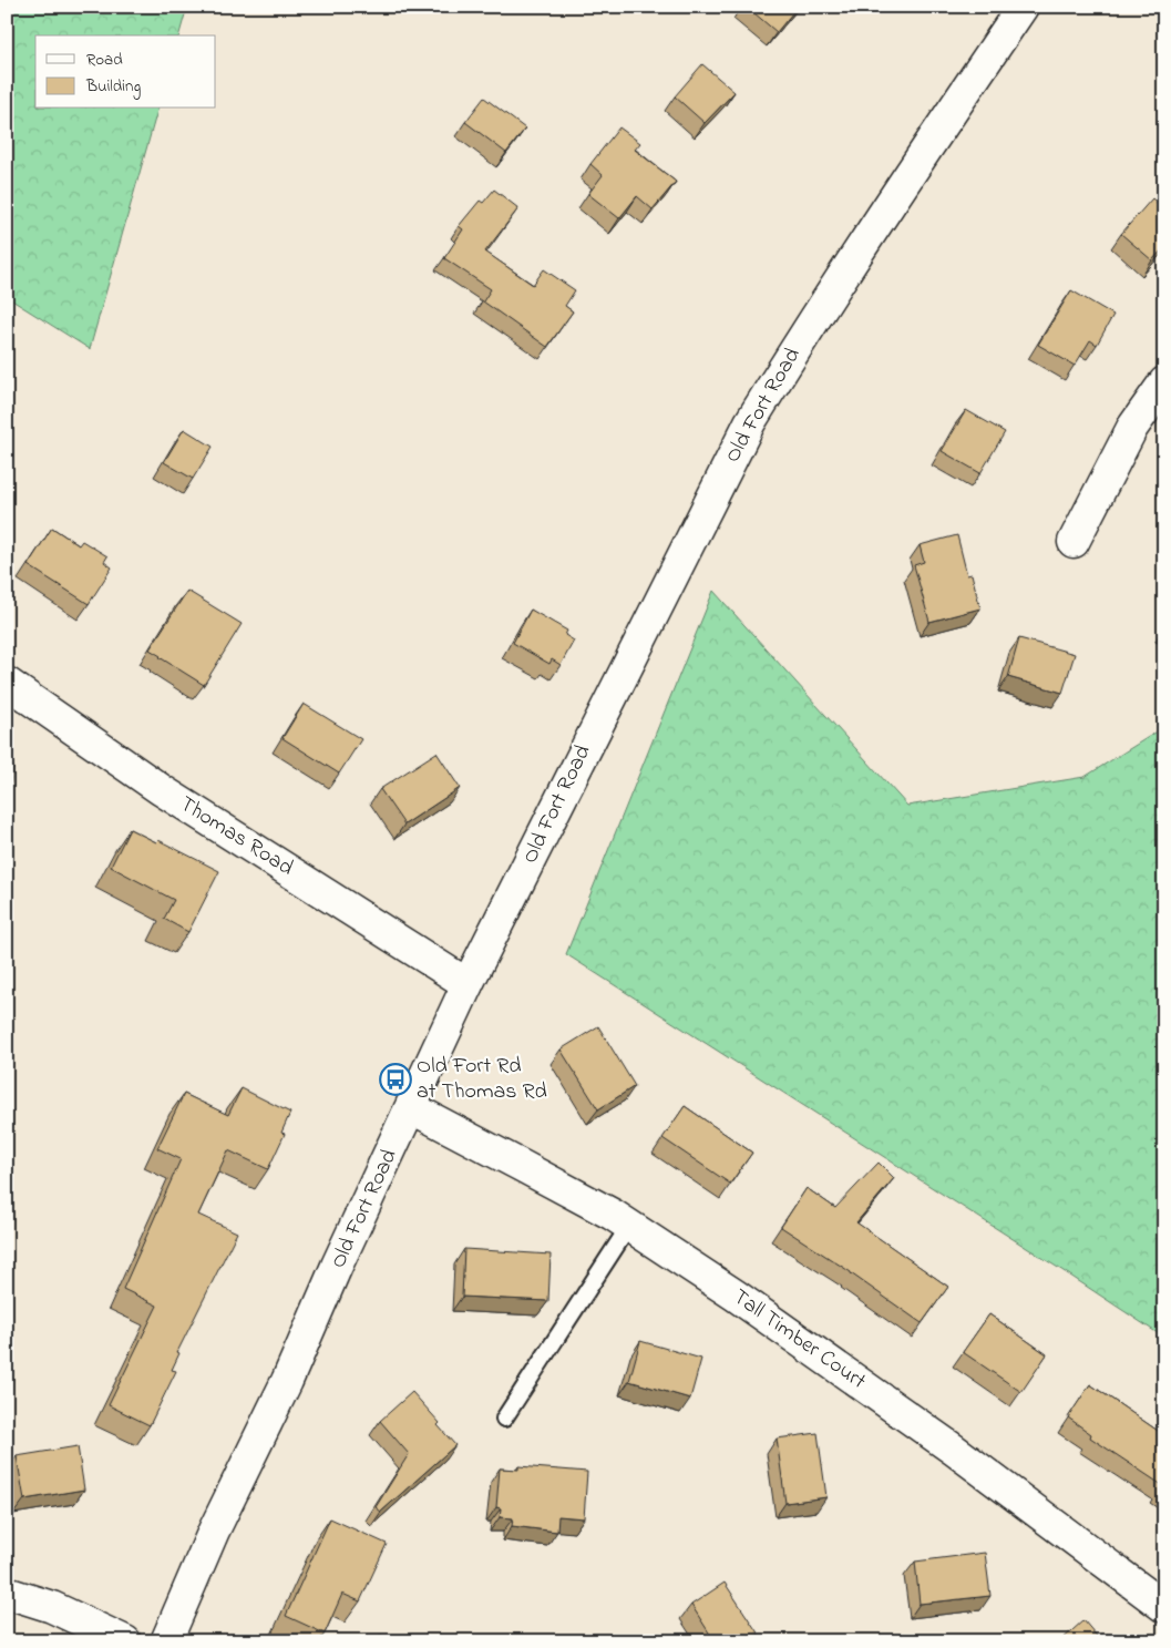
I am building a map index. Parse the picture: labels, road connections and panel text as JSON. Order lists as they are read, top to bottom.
{
  "streets": {
    "main road": ["Old Fort Road", "Thomas Road", "Tall Timber Court"]
  },
  "crossings": [
    ["Old Fort Road", "Thomas Road"],
    ["Old Fort Road", "Tall Timber Court"]
  ],
  "places": {
    "bus stop": ["Old Fort Rd at Thomas Rd"]
  },
  "legend": ["Road", "Building"]
}
